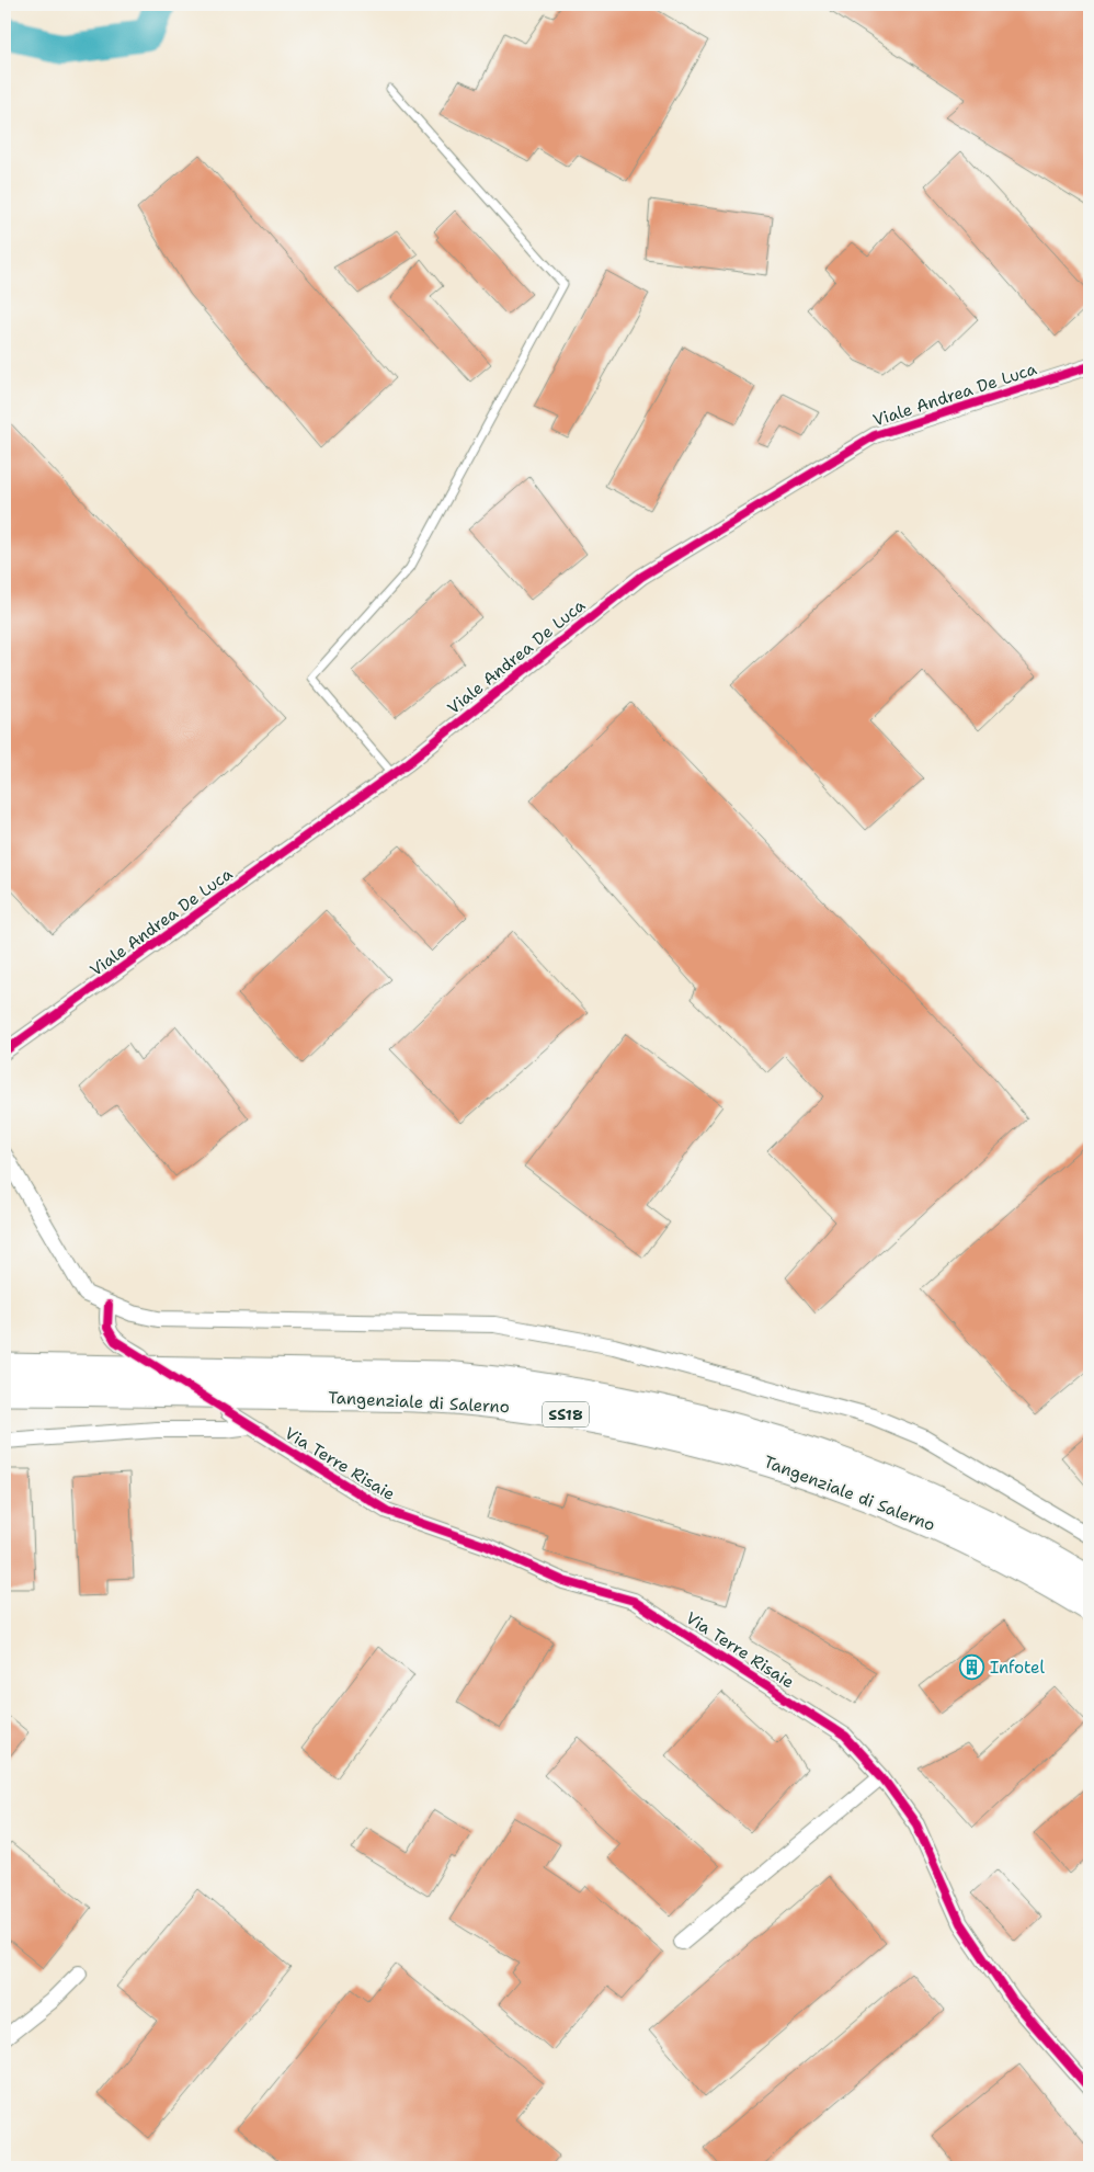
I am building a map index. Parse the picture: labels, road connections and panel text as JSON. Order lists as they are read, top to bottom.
{
  "streets": {
    "highway": ["Tangenziale di Salerno", "SS18"],
    "street": ["Viale Andrea De Luca", "Via Terre Risaie"]
  },
  "places": {
    "building": ["Infotel"]
  }
}
